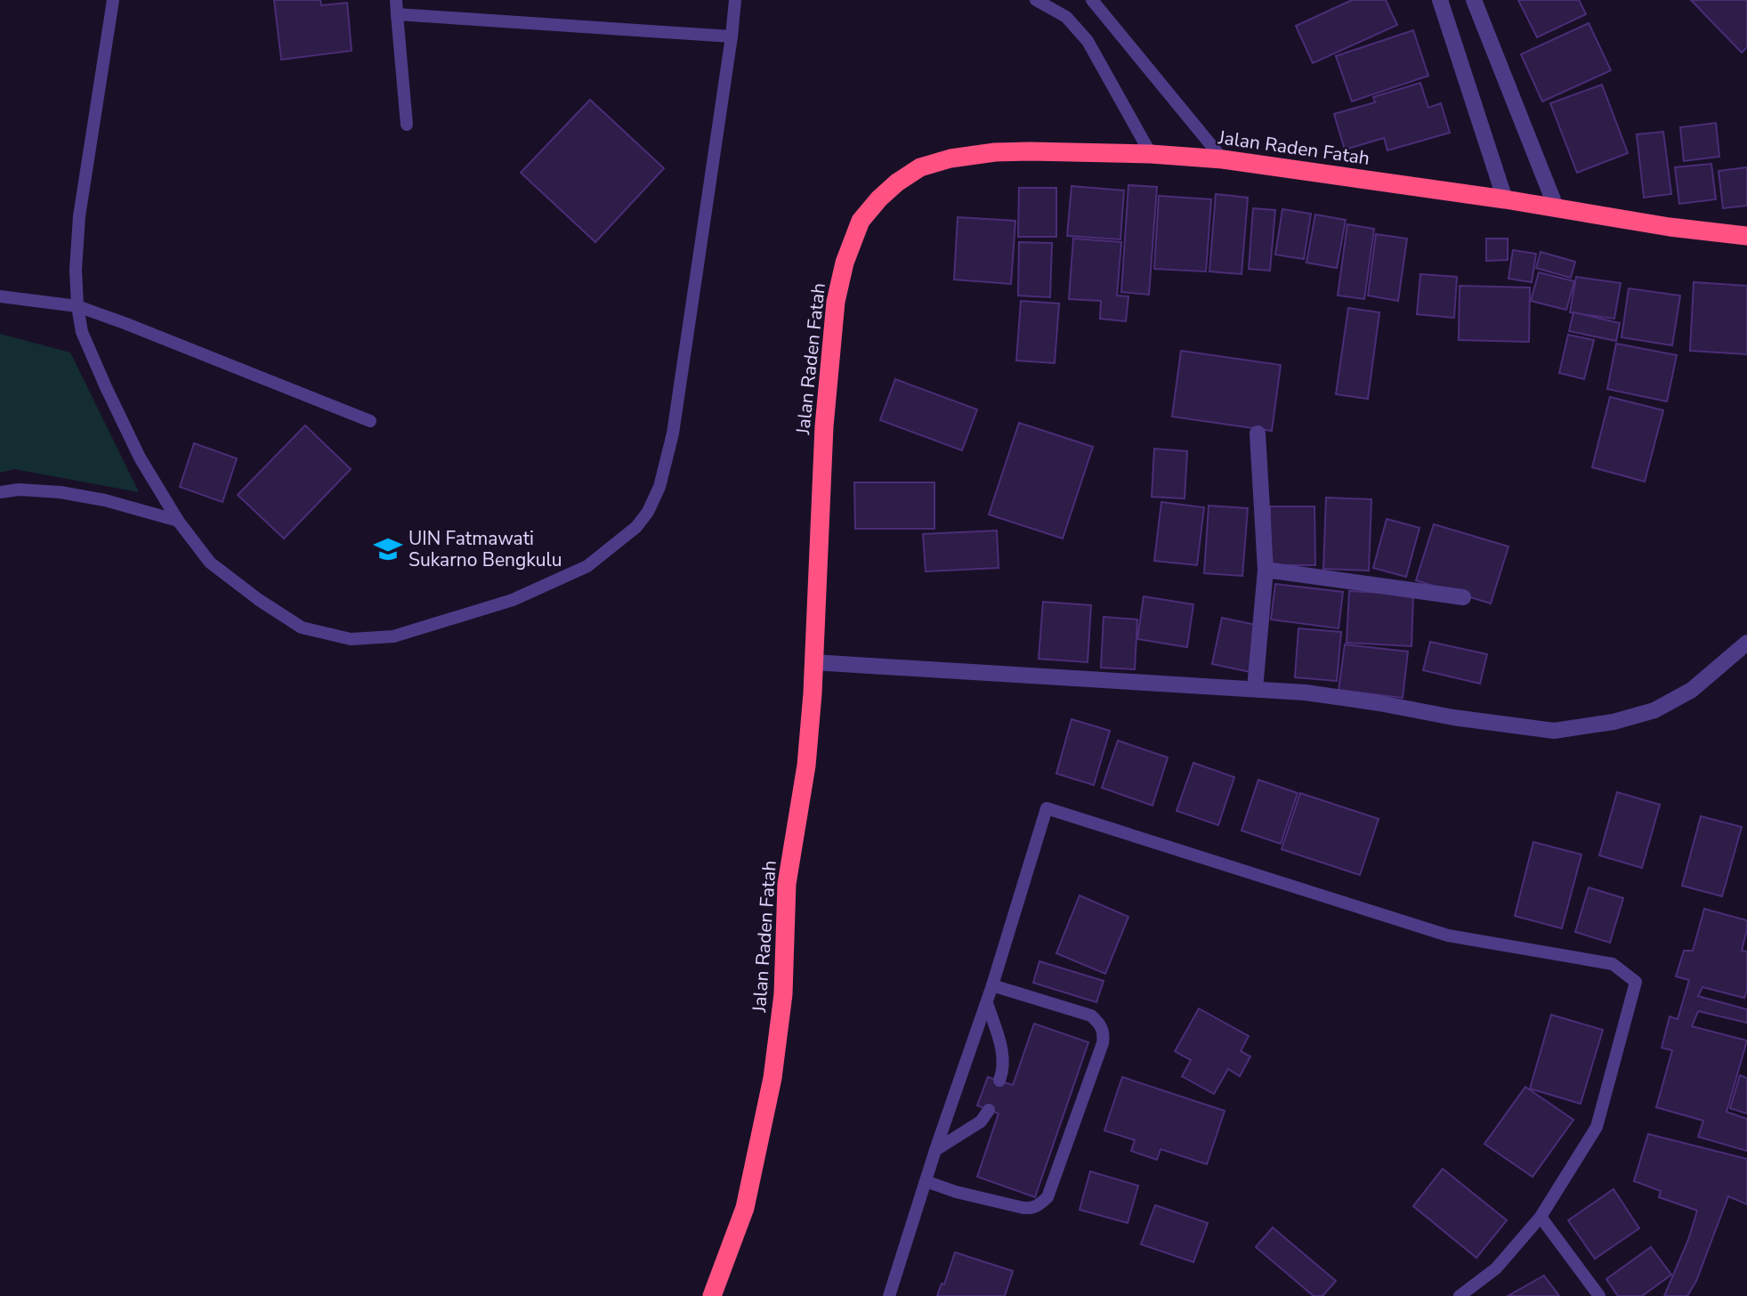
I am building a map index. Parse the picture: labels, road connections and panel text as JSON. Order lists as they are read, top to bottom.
{
  "streets": {
    "highway": ["Jalan Raden Fatah"]
  },
  "places": {
    "school or university": ["UIN Fatmawati Sukarno Bengkulu"]
  }
}
